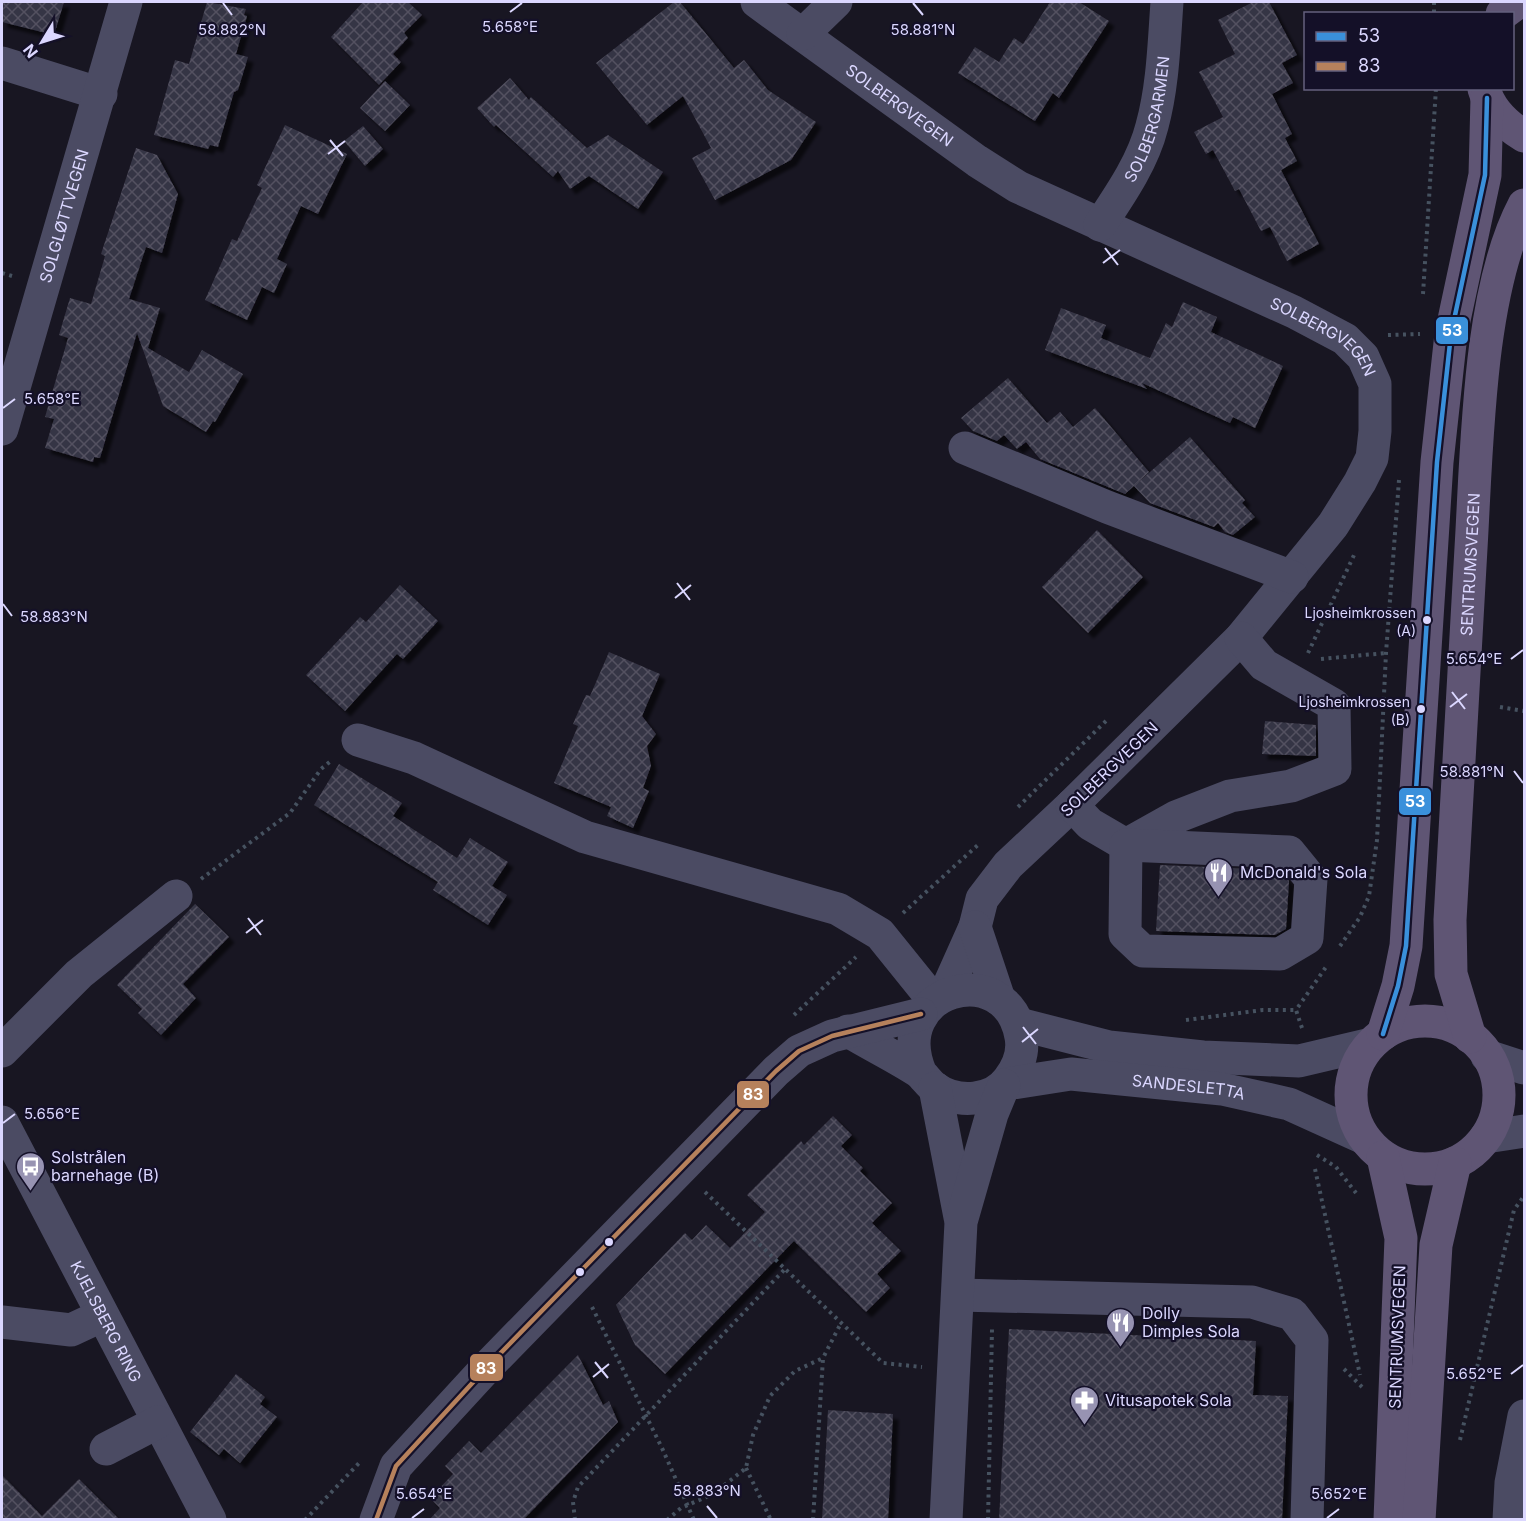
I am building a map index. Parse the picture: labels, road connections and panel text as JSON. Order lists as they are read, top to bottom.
{
  "streets": {
    "main road": ["SENTRUMSVEGEN"],
    "street": [
      "SOLBERGVEGEN",
      "SOLBERGARMEN",
      "SOLGLØTTVEGEN",
      "SANDESLETTA",
      "KJELSBERG RING"
    ]
  },
  "crossings": [
    ["SOLBERGVEGEN", "SOLBERGARMEN"],
    ["SOLBERGVEGEN", "SANDESLETTA"],
    ["SENTRUMSVEGEN", "SANDESLETTA"]
  ],
  "places": {
    "other": ["Ljosheimkrossen (A)", "Ljosheimkrossen (B)"],
    "restaurant": ["McDonald's Sola", "Dolly Dimples Sola"],
    "bus stop": ["Solstrålen barnehage (B)"],
    "pharmacy": ["Vitusapotek Sola"]
  },
  "lines": ["transit line 53", "transit line 83"],
  "legend": ["53", "83"],
  "north": "bottom left",
  "coordinates": [
    "5.658°E",
    "58.882°N",
    "58.881°N",
    "58.883°N",
    "5.654°E",
    "5.656°E",
    "5.652°E"
  ]
}
